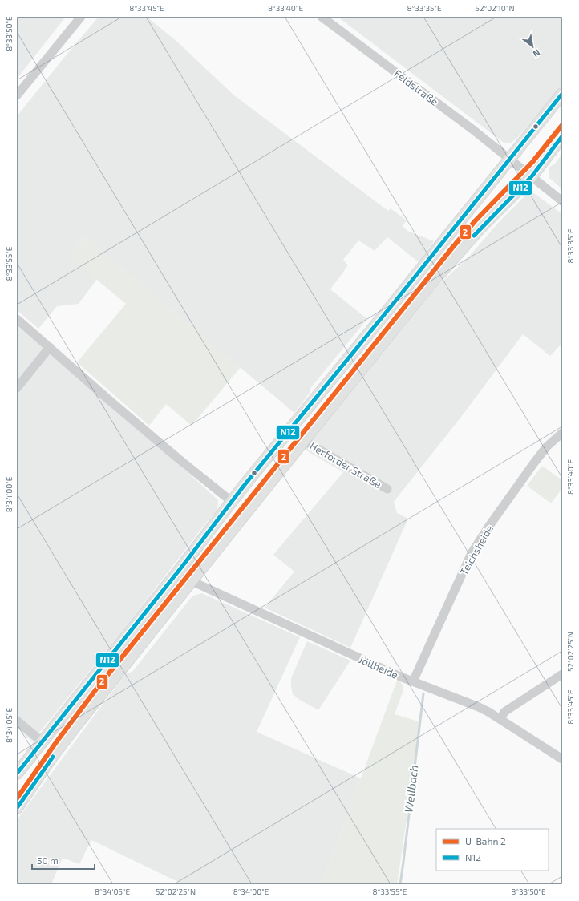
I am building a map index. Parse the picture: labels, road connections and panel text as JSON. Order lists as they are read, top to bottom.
{
  "streets": {
    "main road": ["Herforder Straße"],
    "street": ["Feldstraße", "Teichsheide", "Jöllheide"]
  },
  "crossings": [
    ["Herforder Straße", "Jöllheide"],
    ["Teichsheide", "Jöllheide"]
  ],
  "water": ["Wellbach"],
  "lines": ["transit line N12", "metro line 2"],
  "legend": ["U-Bahn 2", "N12"],
  "scale_bar": "50 m",
  "north": "bottom right",
  "coordinates": [
    "8°33'45\"E",
    "8°33'40\"E",
    "8°33'35\"E",
    "52°02'10\"N",
    "8°33'50\"E",
    "8°33'55\"E",
    "8°34'00\"E",
    "52°02'25\"N",
    "8°34'05\"E"
  ]
}
